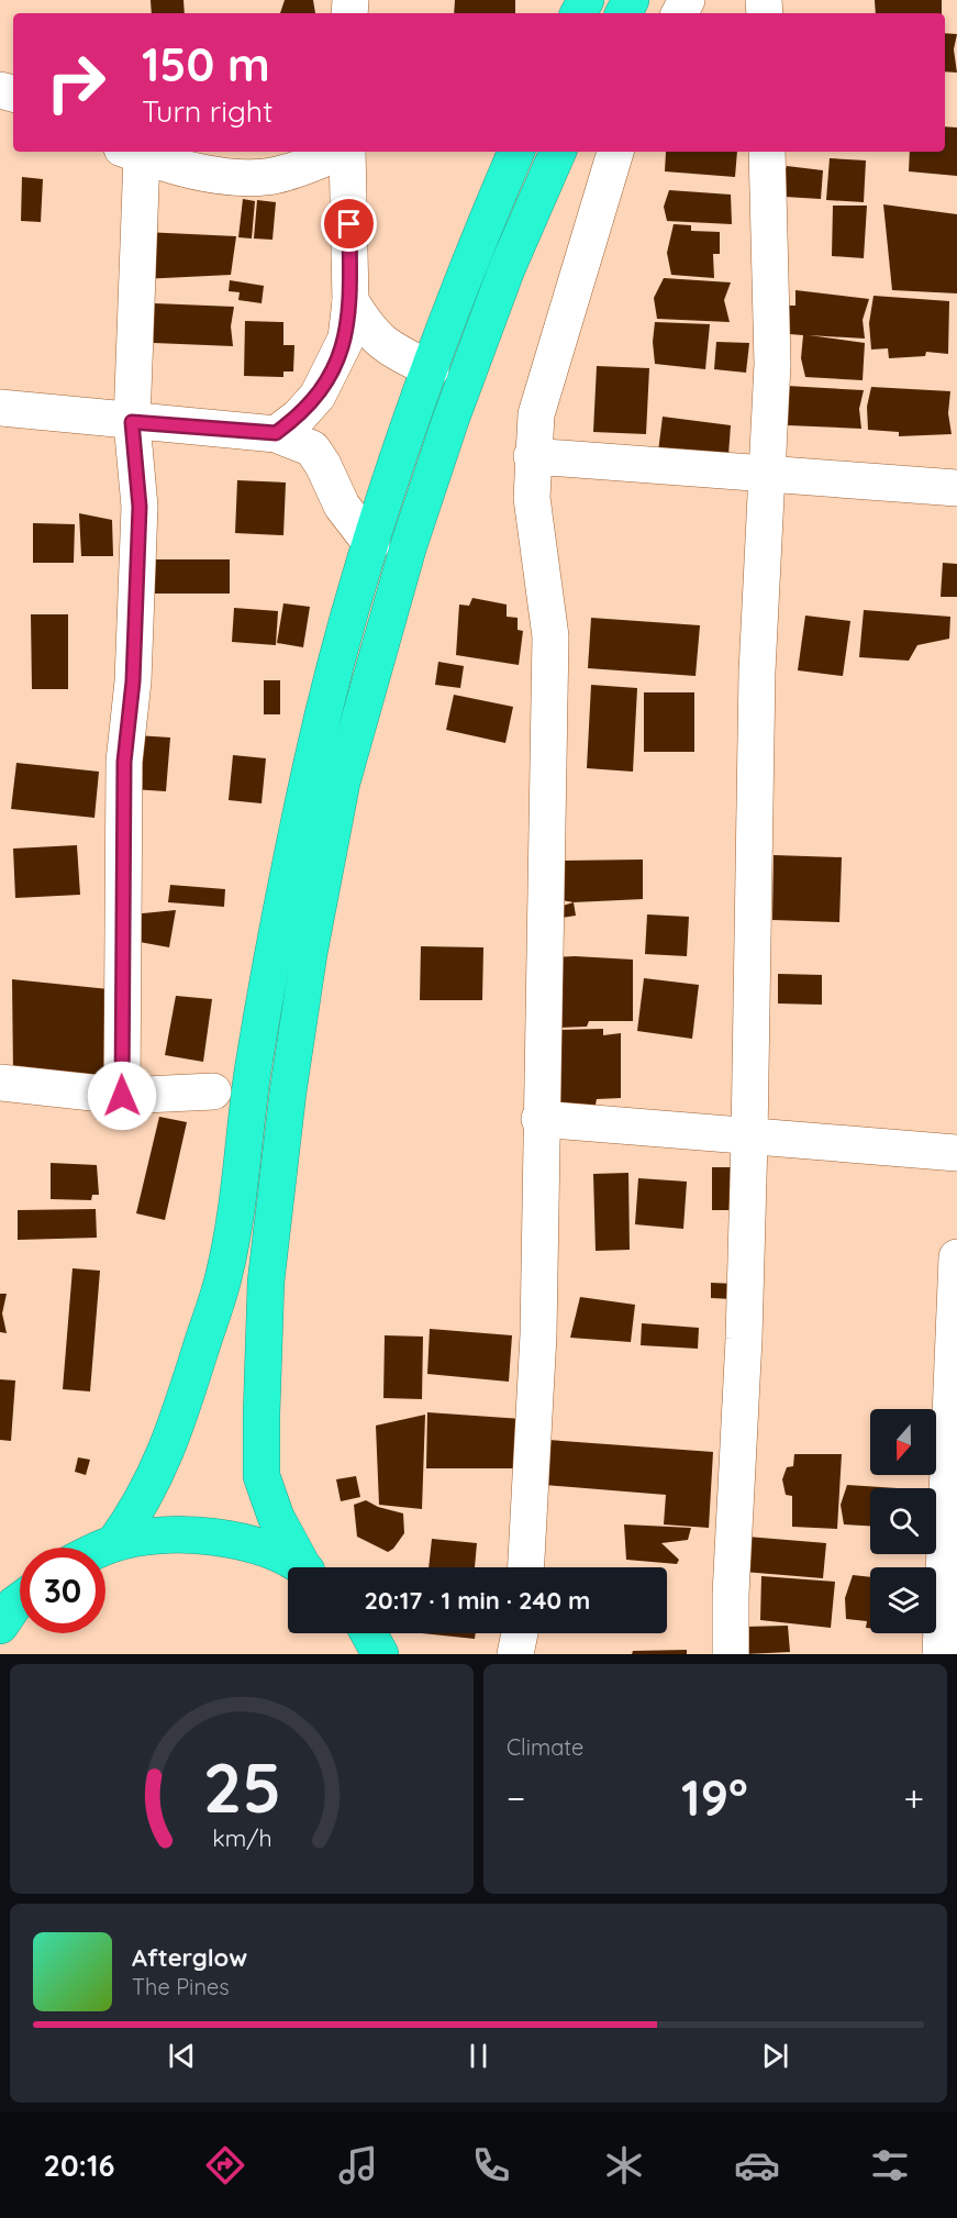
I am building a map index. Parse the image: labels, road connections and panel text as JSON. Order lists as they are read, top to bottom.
{
  "north": "bottom",
  "page": {
    "turn": ["150 m", "Turn right"],
    "limit": "30",
    "trip": "20:17 · 1 min · 240 m",
    "tile": "Climate",
    "heat": ["−", "19°", "+"],
    "song": ["Afterglow", "The Pines"],
    "tabs": "20:16",
    "gauge": ["25", "km/h"]
  }
}
